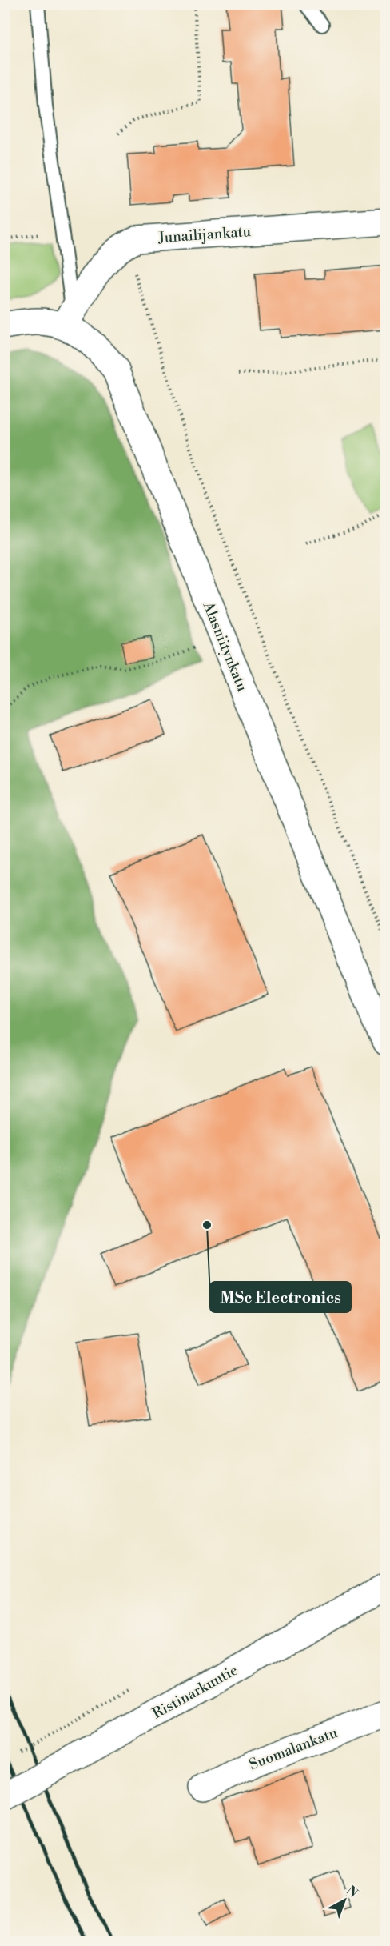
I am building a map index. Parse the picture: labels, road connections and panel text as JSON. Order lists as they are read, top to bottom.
{
  "streets": {
    "street": [
      "Junailijankatu",
      "Alasniitynkatu",
      "Ristinarkuntie",
      "Suomalankatu"
    ]
  },
  "crossings": [
    ["Junailijankatu", "Alasniitynkatu"]
  ],
  "places": ["MSc Electronics"],
  "north": "top right"
}
